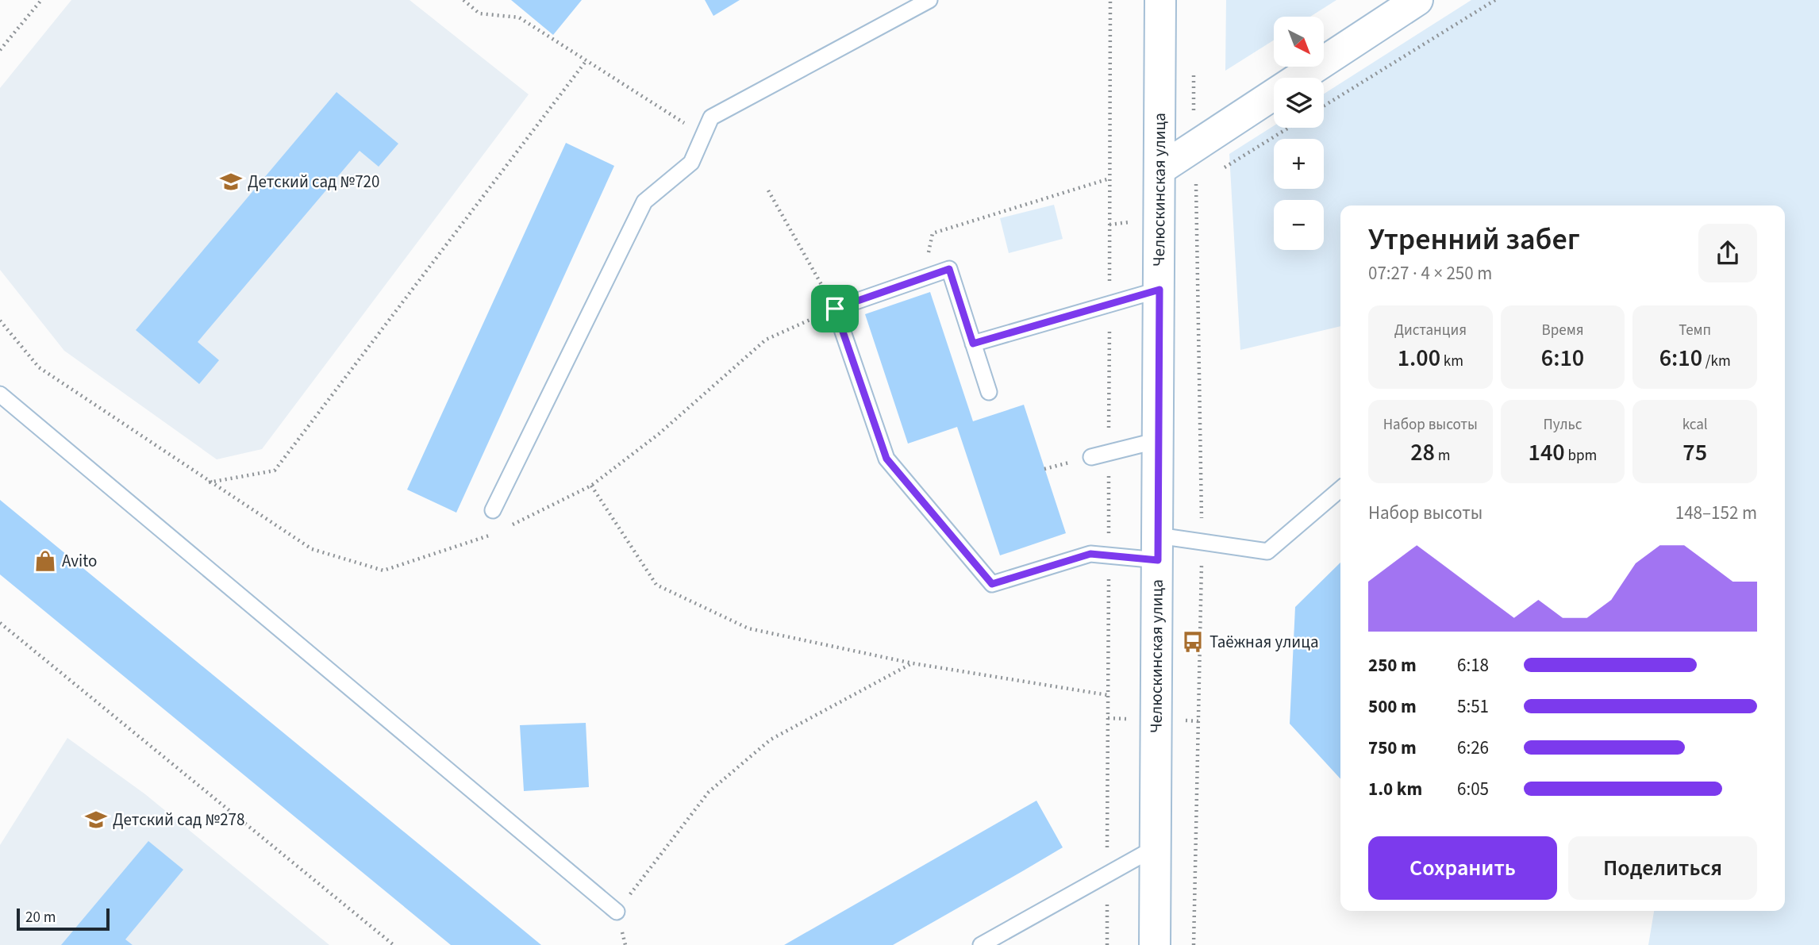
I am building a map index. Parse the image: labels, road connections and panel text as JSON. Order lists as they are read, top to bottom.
{
  "streets": {
    "street": ["Челюскинская улица"]
  },
  "places": {
    "school or university": ["Детский сад №720", "Детский сад №278"],
    "shop": ["Avito"],
    "bus stop": ["Таёжная улица"]
  },
  "scale_bar": "20 m",
  "north": "bottom right",
  "page": {
    "map_buttons": ["+", "−"],
    "heading": ["Утренний забег", "07:27 · 4 × 250 m"],
    "stats": [
      ["Дистанция", "1.00 km"],
      ["Время", "6:10"],
      ["Темп", "6:10 /km"],
      ["Набор высоты", "28 m"],
      ["Пульс", "140 bpm"],
      ["kcal", "75"]
    ],
    "chart": ["Набор высоты", "148–152 m"],
    "list": [
      {
        "name": "250 m",
        "note": "6:18"
      },
      {
        "name": "500 m",
        "note": "5:51"
      },
      {
        "name": "750 m",
        "note": "6:26"
      },
      {
        "name": "1.0 km",
        "note": "6:05"
      }
    ],
    "buttons": ["Сохранить", "Поделиться"],
    "scale": "20 m"
  }
}
